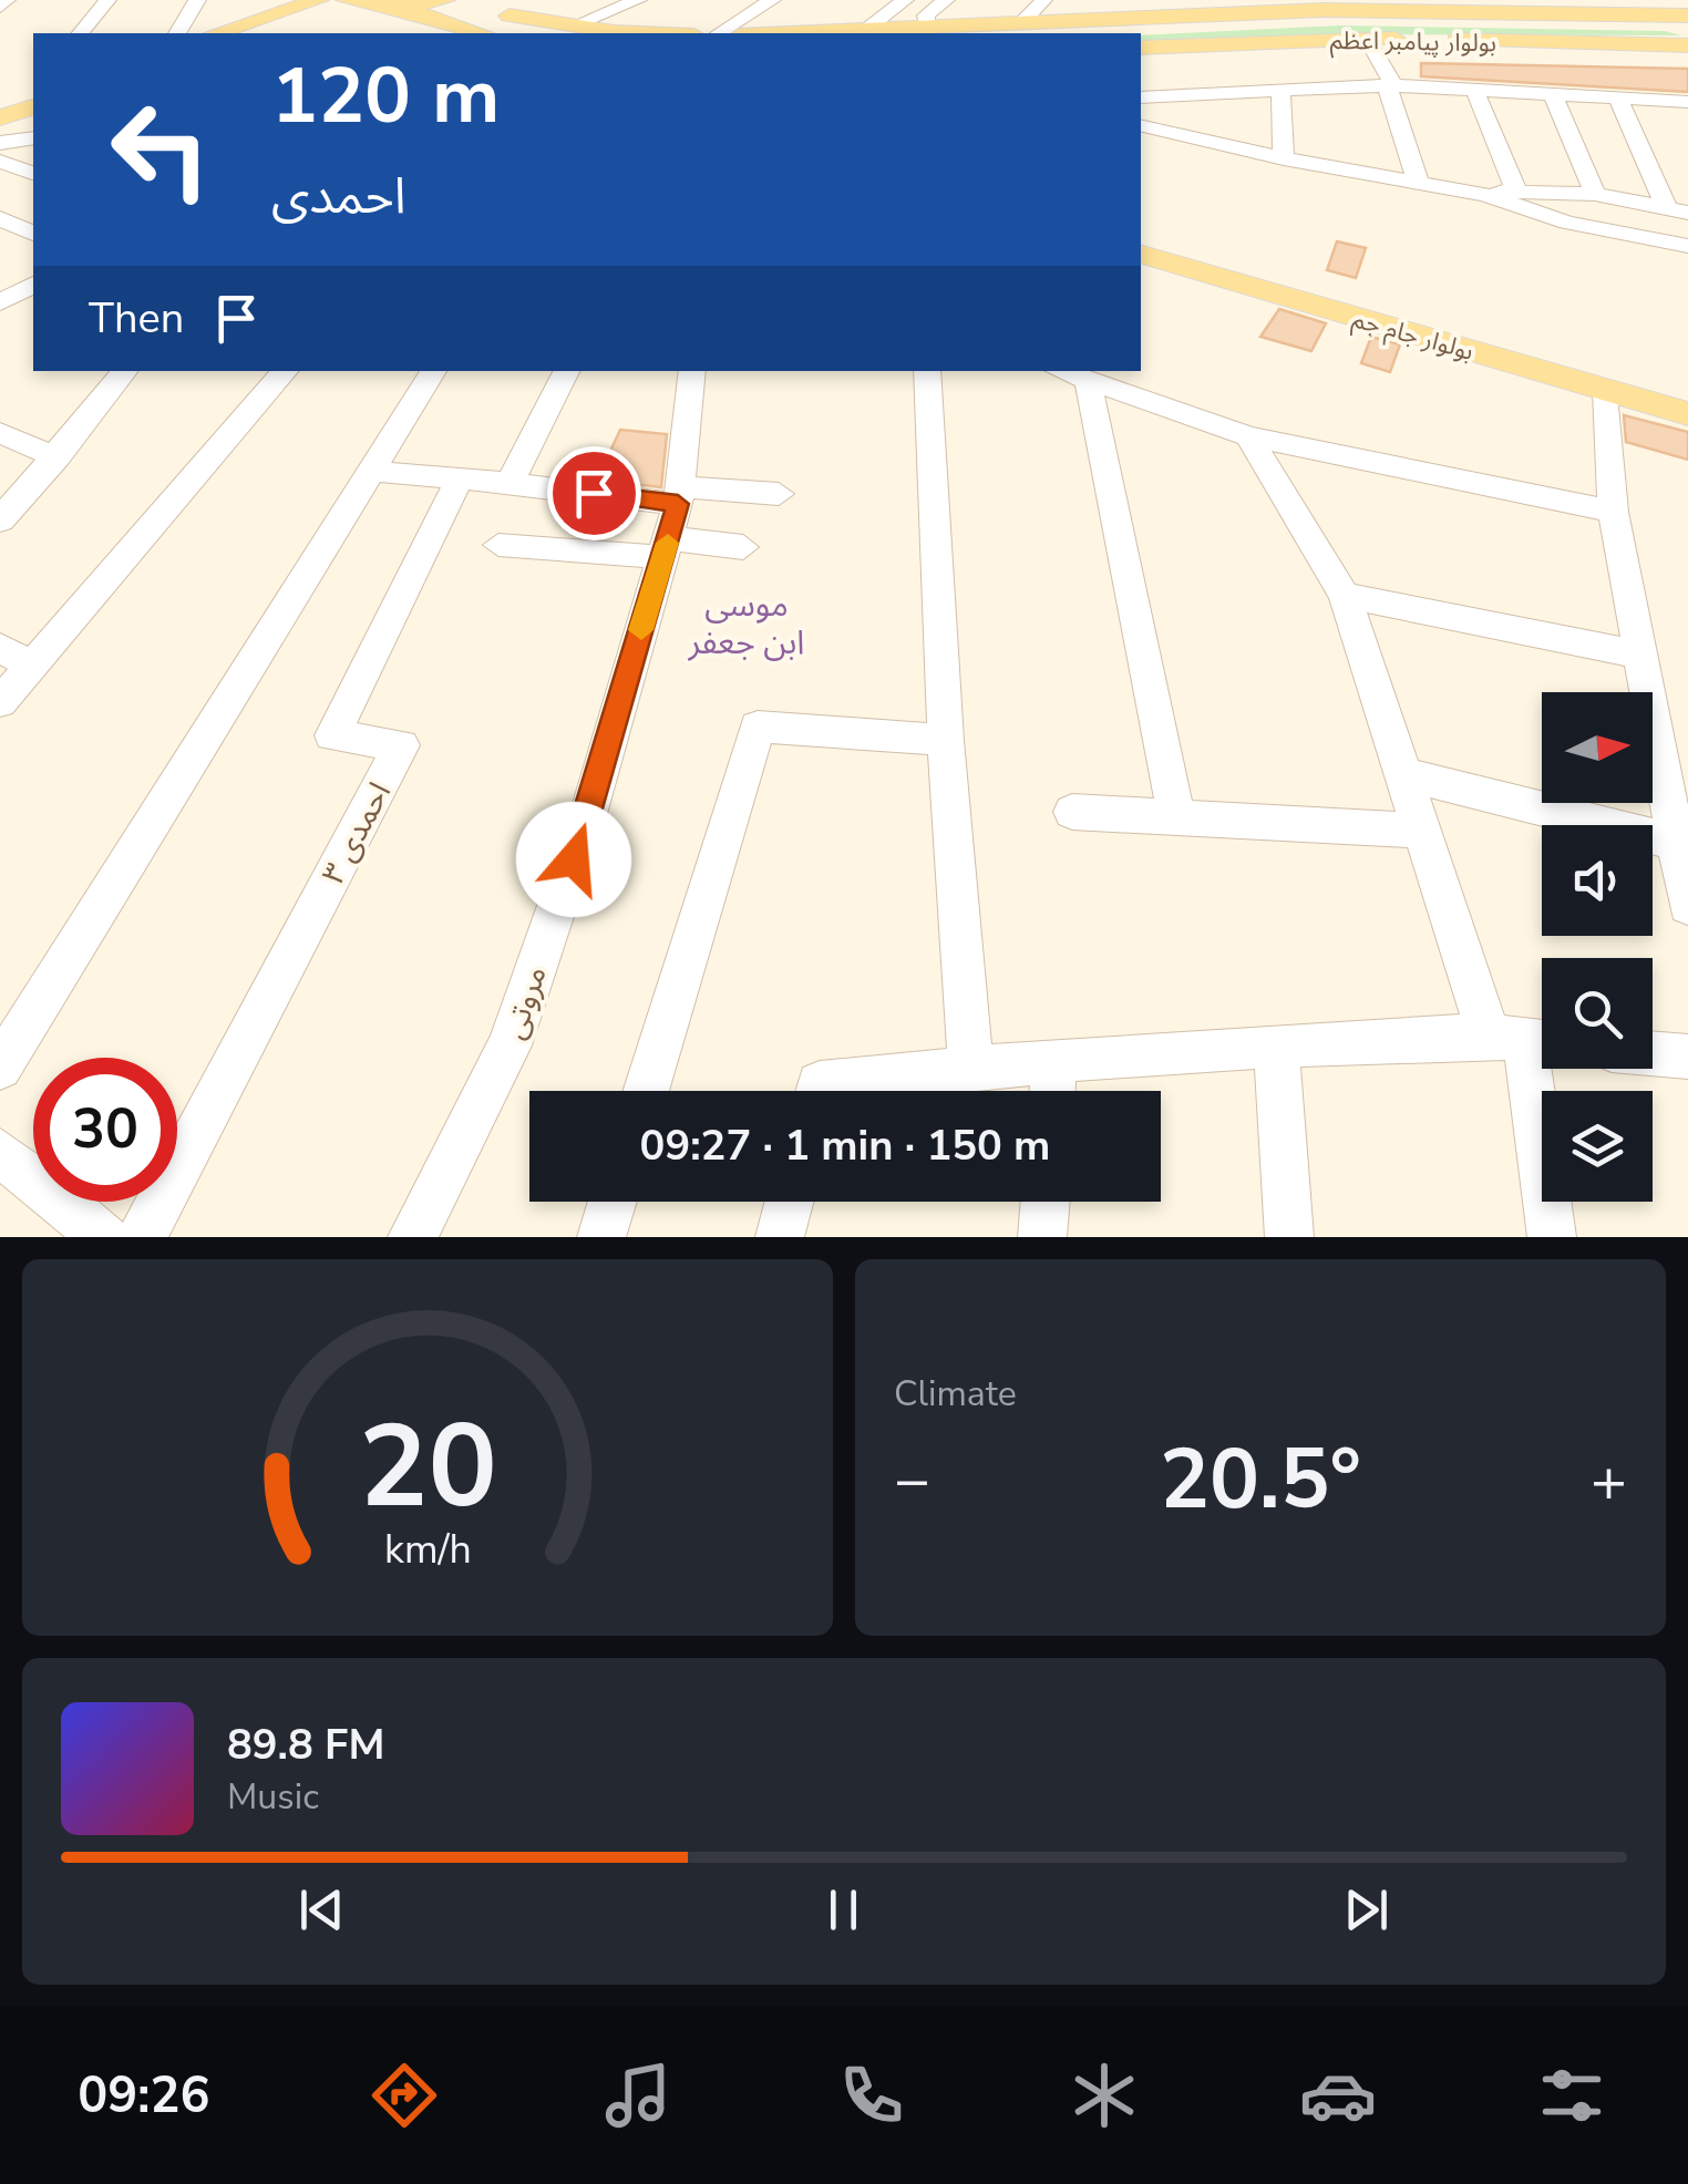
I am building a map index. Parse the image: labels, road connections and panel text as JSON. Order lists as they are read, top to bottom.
{
  "streets": {
    "main road": ["بولوار پیامبر اعظم", "بولوار جام جم"],
    "street": ["احمدی ۳", "مروتی"]
  },
  "districts": ["موسی ابن جعفر"],
  "north": "right",
  "page": {
    "turn": ["120 m", "احمدی"],
    "then": "Then",
    "limit": "30",
    "trip": "09:27 · 1 min · 150 m",
    "tile": "Climate",
    "heat": ["−", "20.5°", "+"],
    "song": ["89.8 FM", "Music"],
    "tabs": "09:26",
    "gauge": ["20", "km/h"]
  }
}
